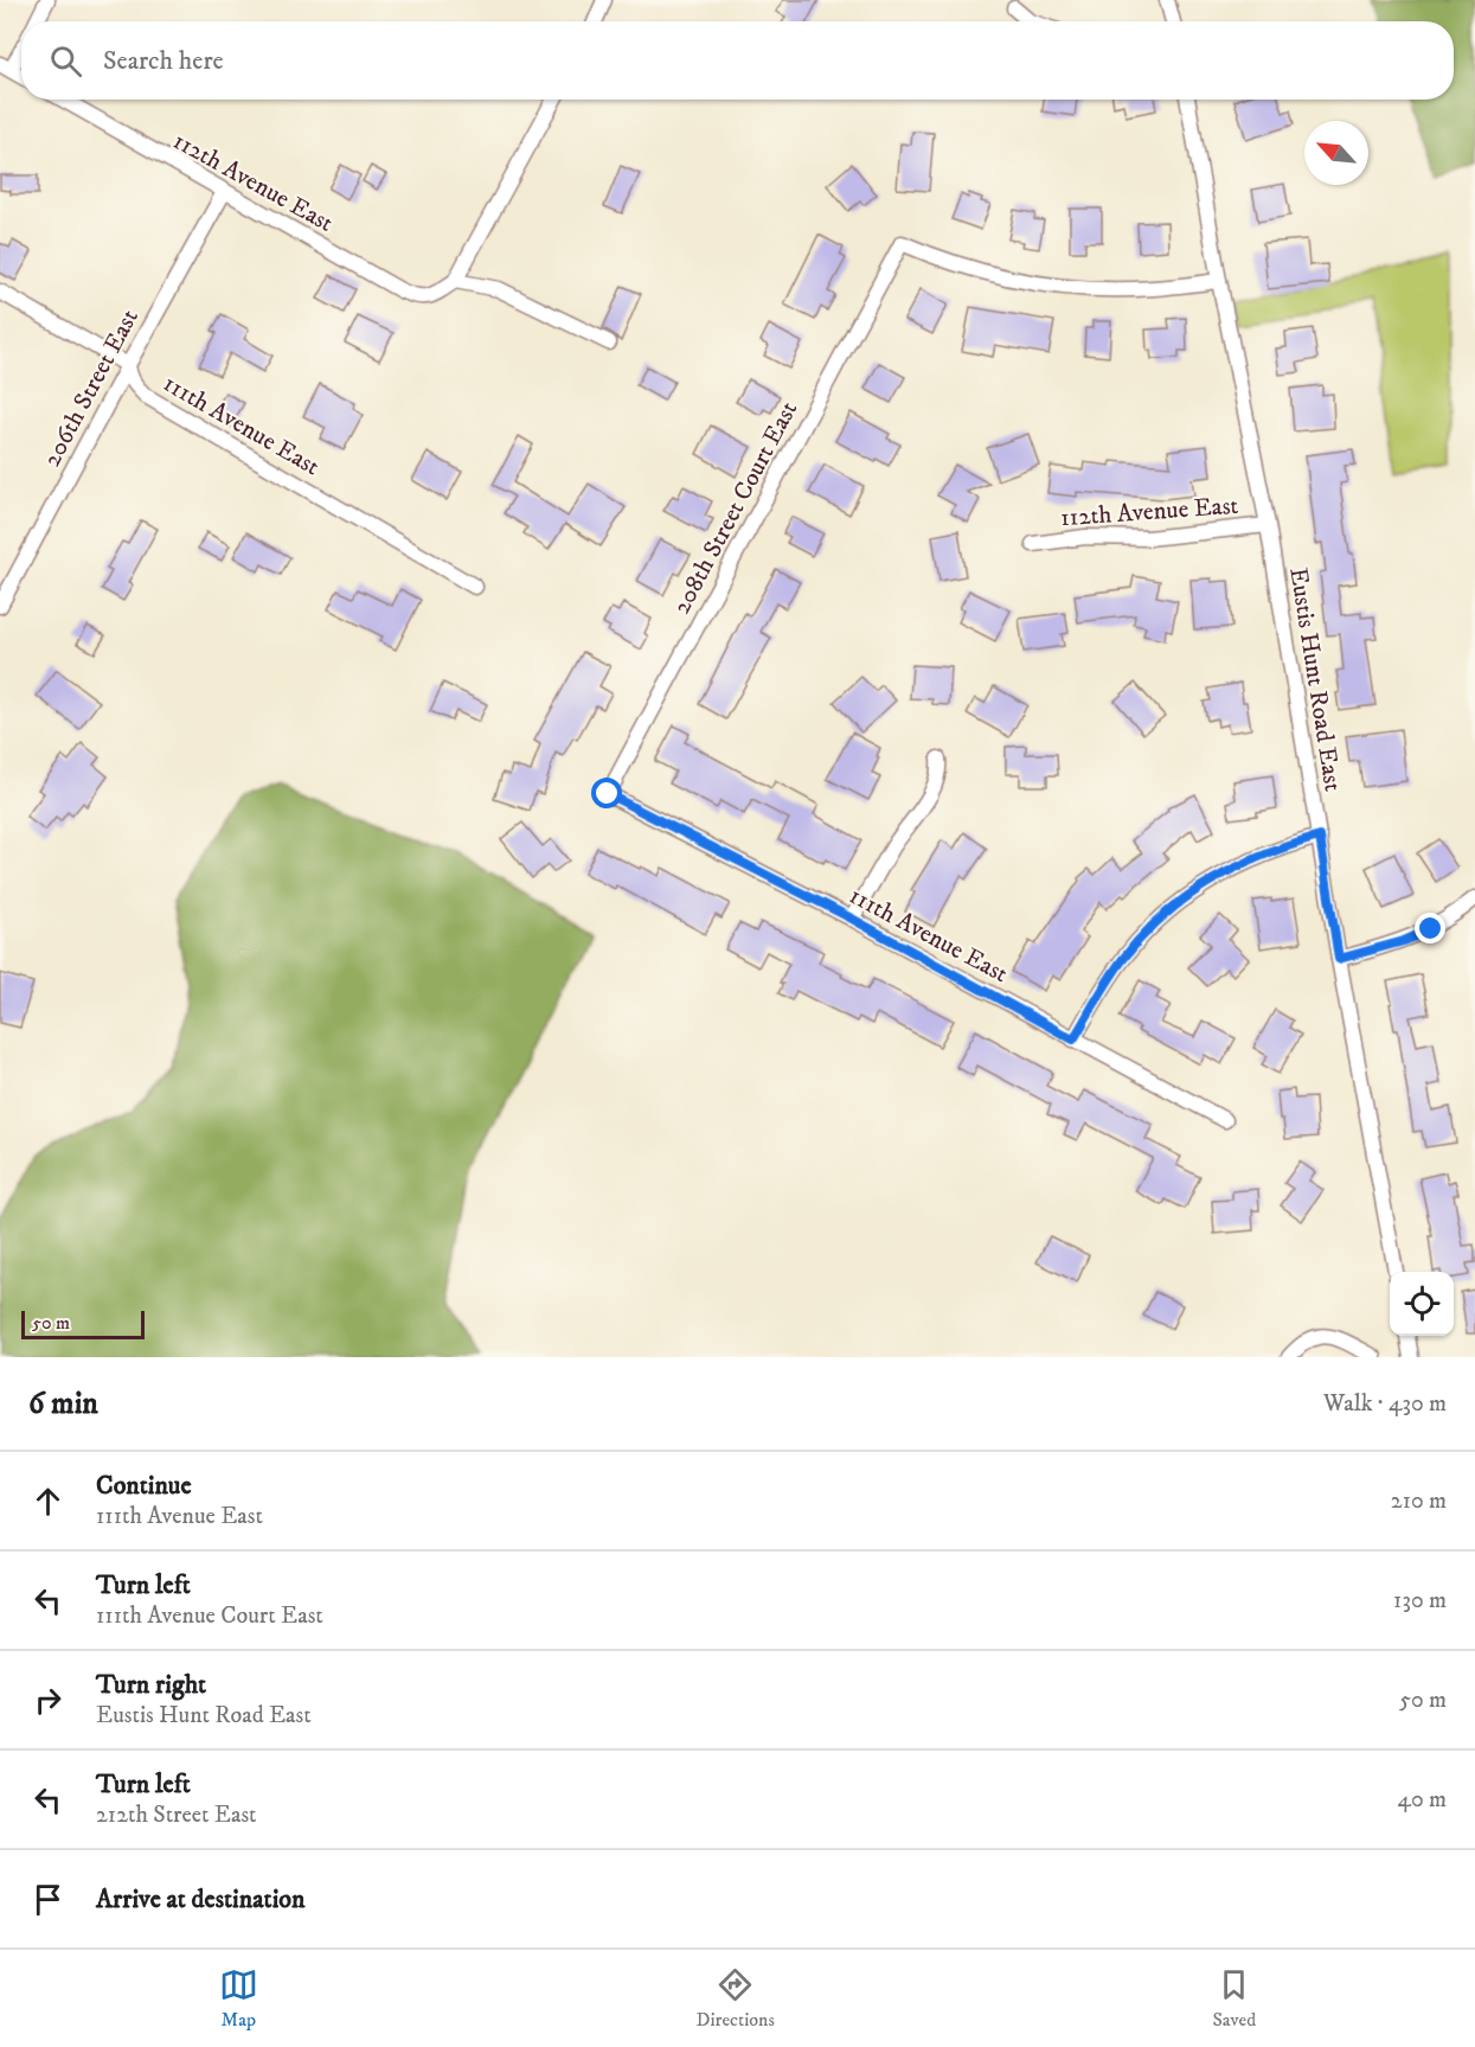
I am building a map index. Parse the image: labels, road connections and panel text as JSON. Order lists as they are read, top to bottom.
{
  "streets": {
    "street": [
      "112th Avenue East",
      "206th Street East",
      "111th Avenue East",
      "208th Street Court East",
      "Eustis Hunt Road East"
    ]
  },
  "crossings": [
    ["112th Avenue East", "206th Street East"],
    ["112th Avenue East", "Eustis Hunt Road East"],
    ["206th Street East", "111th Avenue East"],
    ["111th Avenue East", "208th Street Court East"],
    ["208th Street Court East", "Eustis Hunt Road East"]
  ],
  "scale_bar": "50 m",
  "north": "top left",
  "page": {
    "search": "Search here",
    "scale": "50 m",
    "heading": ["6 min", "Walk · 430 m"],
    "list": [
      ["Continue", "111th Avenue East", "210 m"],
      ["Turn left", "111th Avenue Court East", "130 m"],
      ["Turn right", "Eustis Hunt Road East", "50 m"],
      ["Turn left", "212th Street East", "40 m"],
      "Arrive at destination"
    ],
    "nav": ["Map", "Directions", "Saved"]
  }
}
